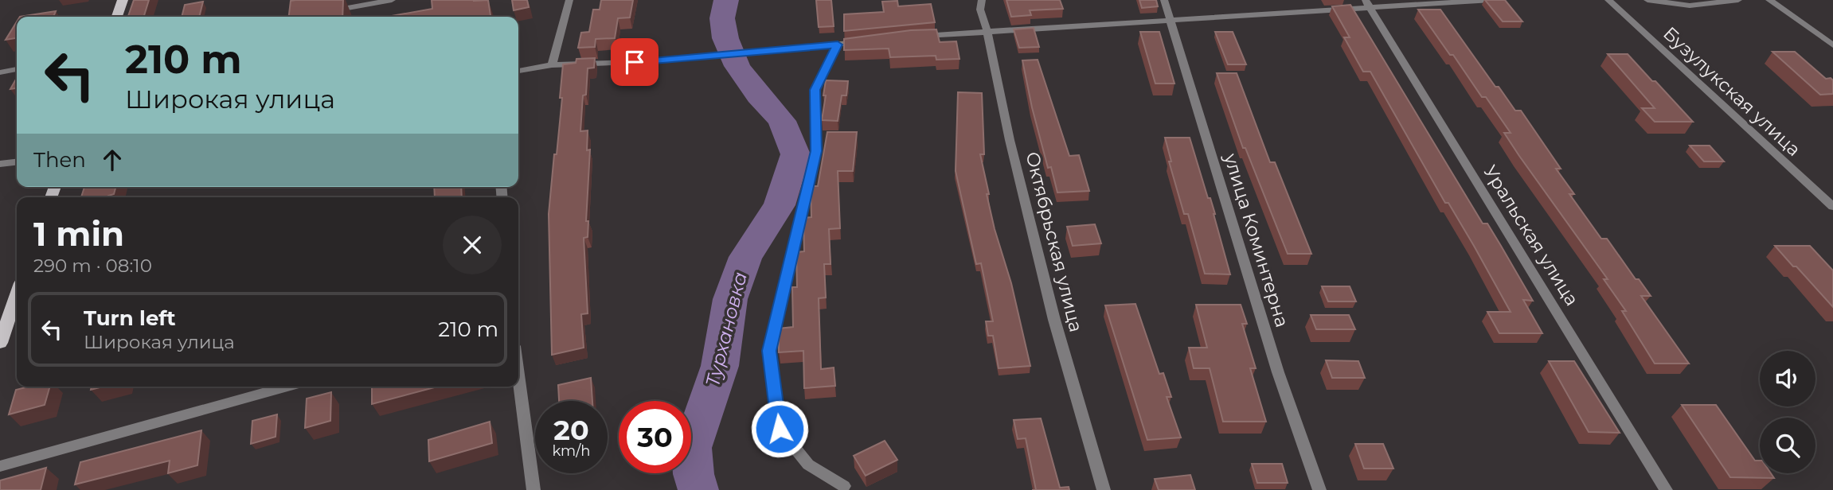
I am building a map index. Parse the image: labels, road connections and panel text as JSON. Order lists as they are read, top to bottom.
{
  "streets": {
    "street": [
      "Бузулукская улица",
      "Уральская улица",
      "улица Коминтерна",
      "Октябрьская улица"
    ]
  },
  "water": ["Турхановка"],
  "page": {
    "turn": ["210 m", "Широкая улица"],
    "then": "Then",
    "heading": ["1 min", "290 m · 08:10"],
    "list": [
      {
        "name": "Turn left",
        "note": "Широкая улица",
        "value": "210 m"
      }
    ],
    "speed": "20 km/h",
    "limit": "30"
  }
}
